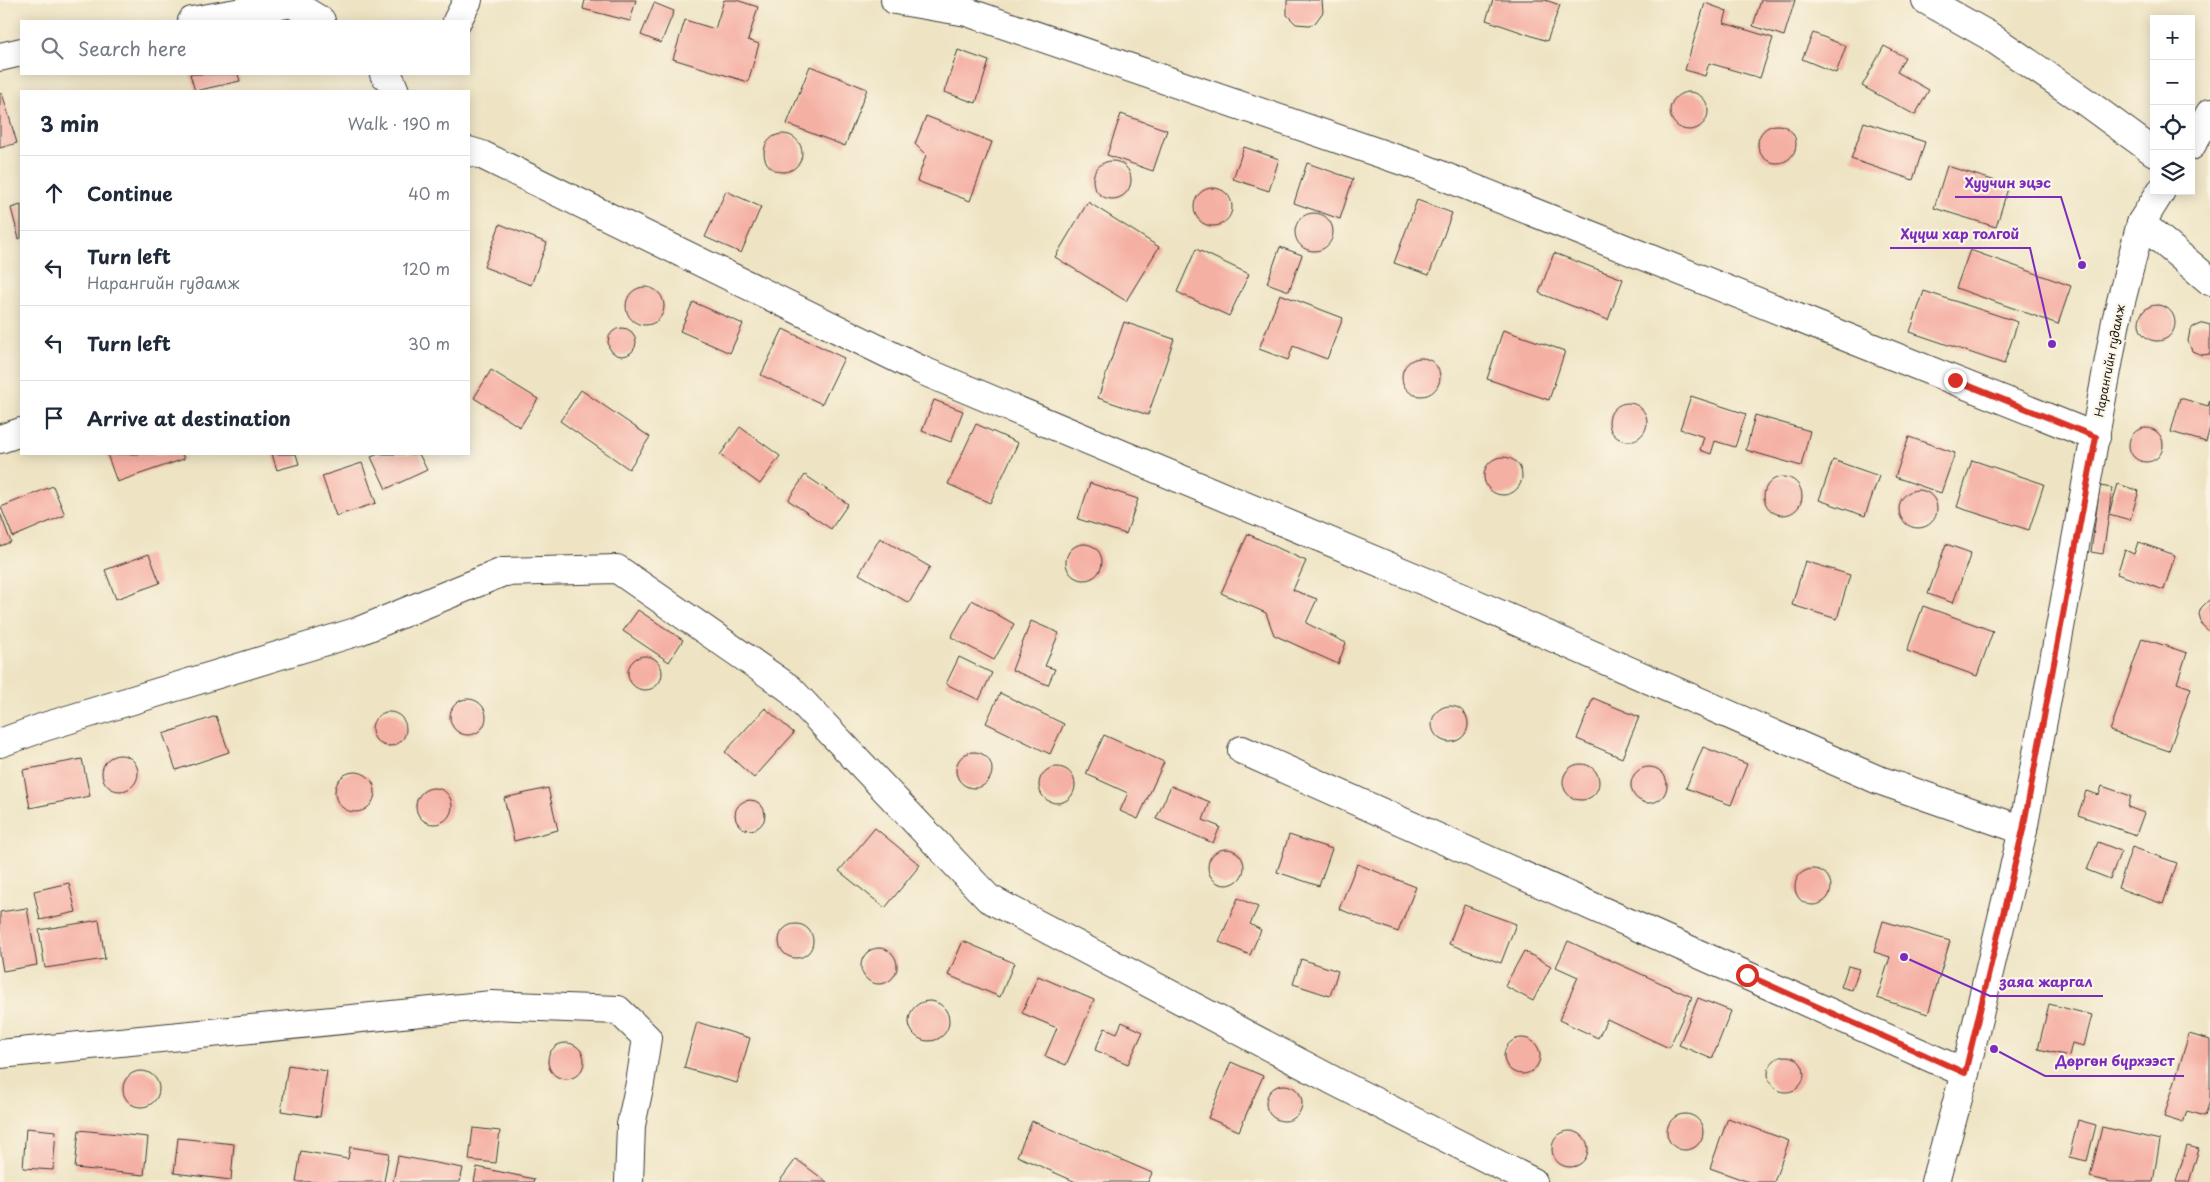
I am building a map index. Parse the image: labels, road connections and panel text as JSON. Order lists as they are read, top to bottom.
{
  "streets": {
    "street": ["Нарангийн гудамж"]
  },
  "places": [
    "Хуучин эцэс",
    "Хүүш хар толгой",
    "заяа жаргал",
    "Дөргөн бүрхээст"
  ],
  "page": {
    "map_buttons": ["+", "−"],
    "search": "Search here",
    "heading": ["3 min", "Walk · 190 m"],
    "list": [
      ["Continue", "40 m"],
      ["Turn left", "Нарангийн гудамж", "120 m"],
      ["Turn left", "30 m"],
      "Arrive at destination"
    ]
  }
}
